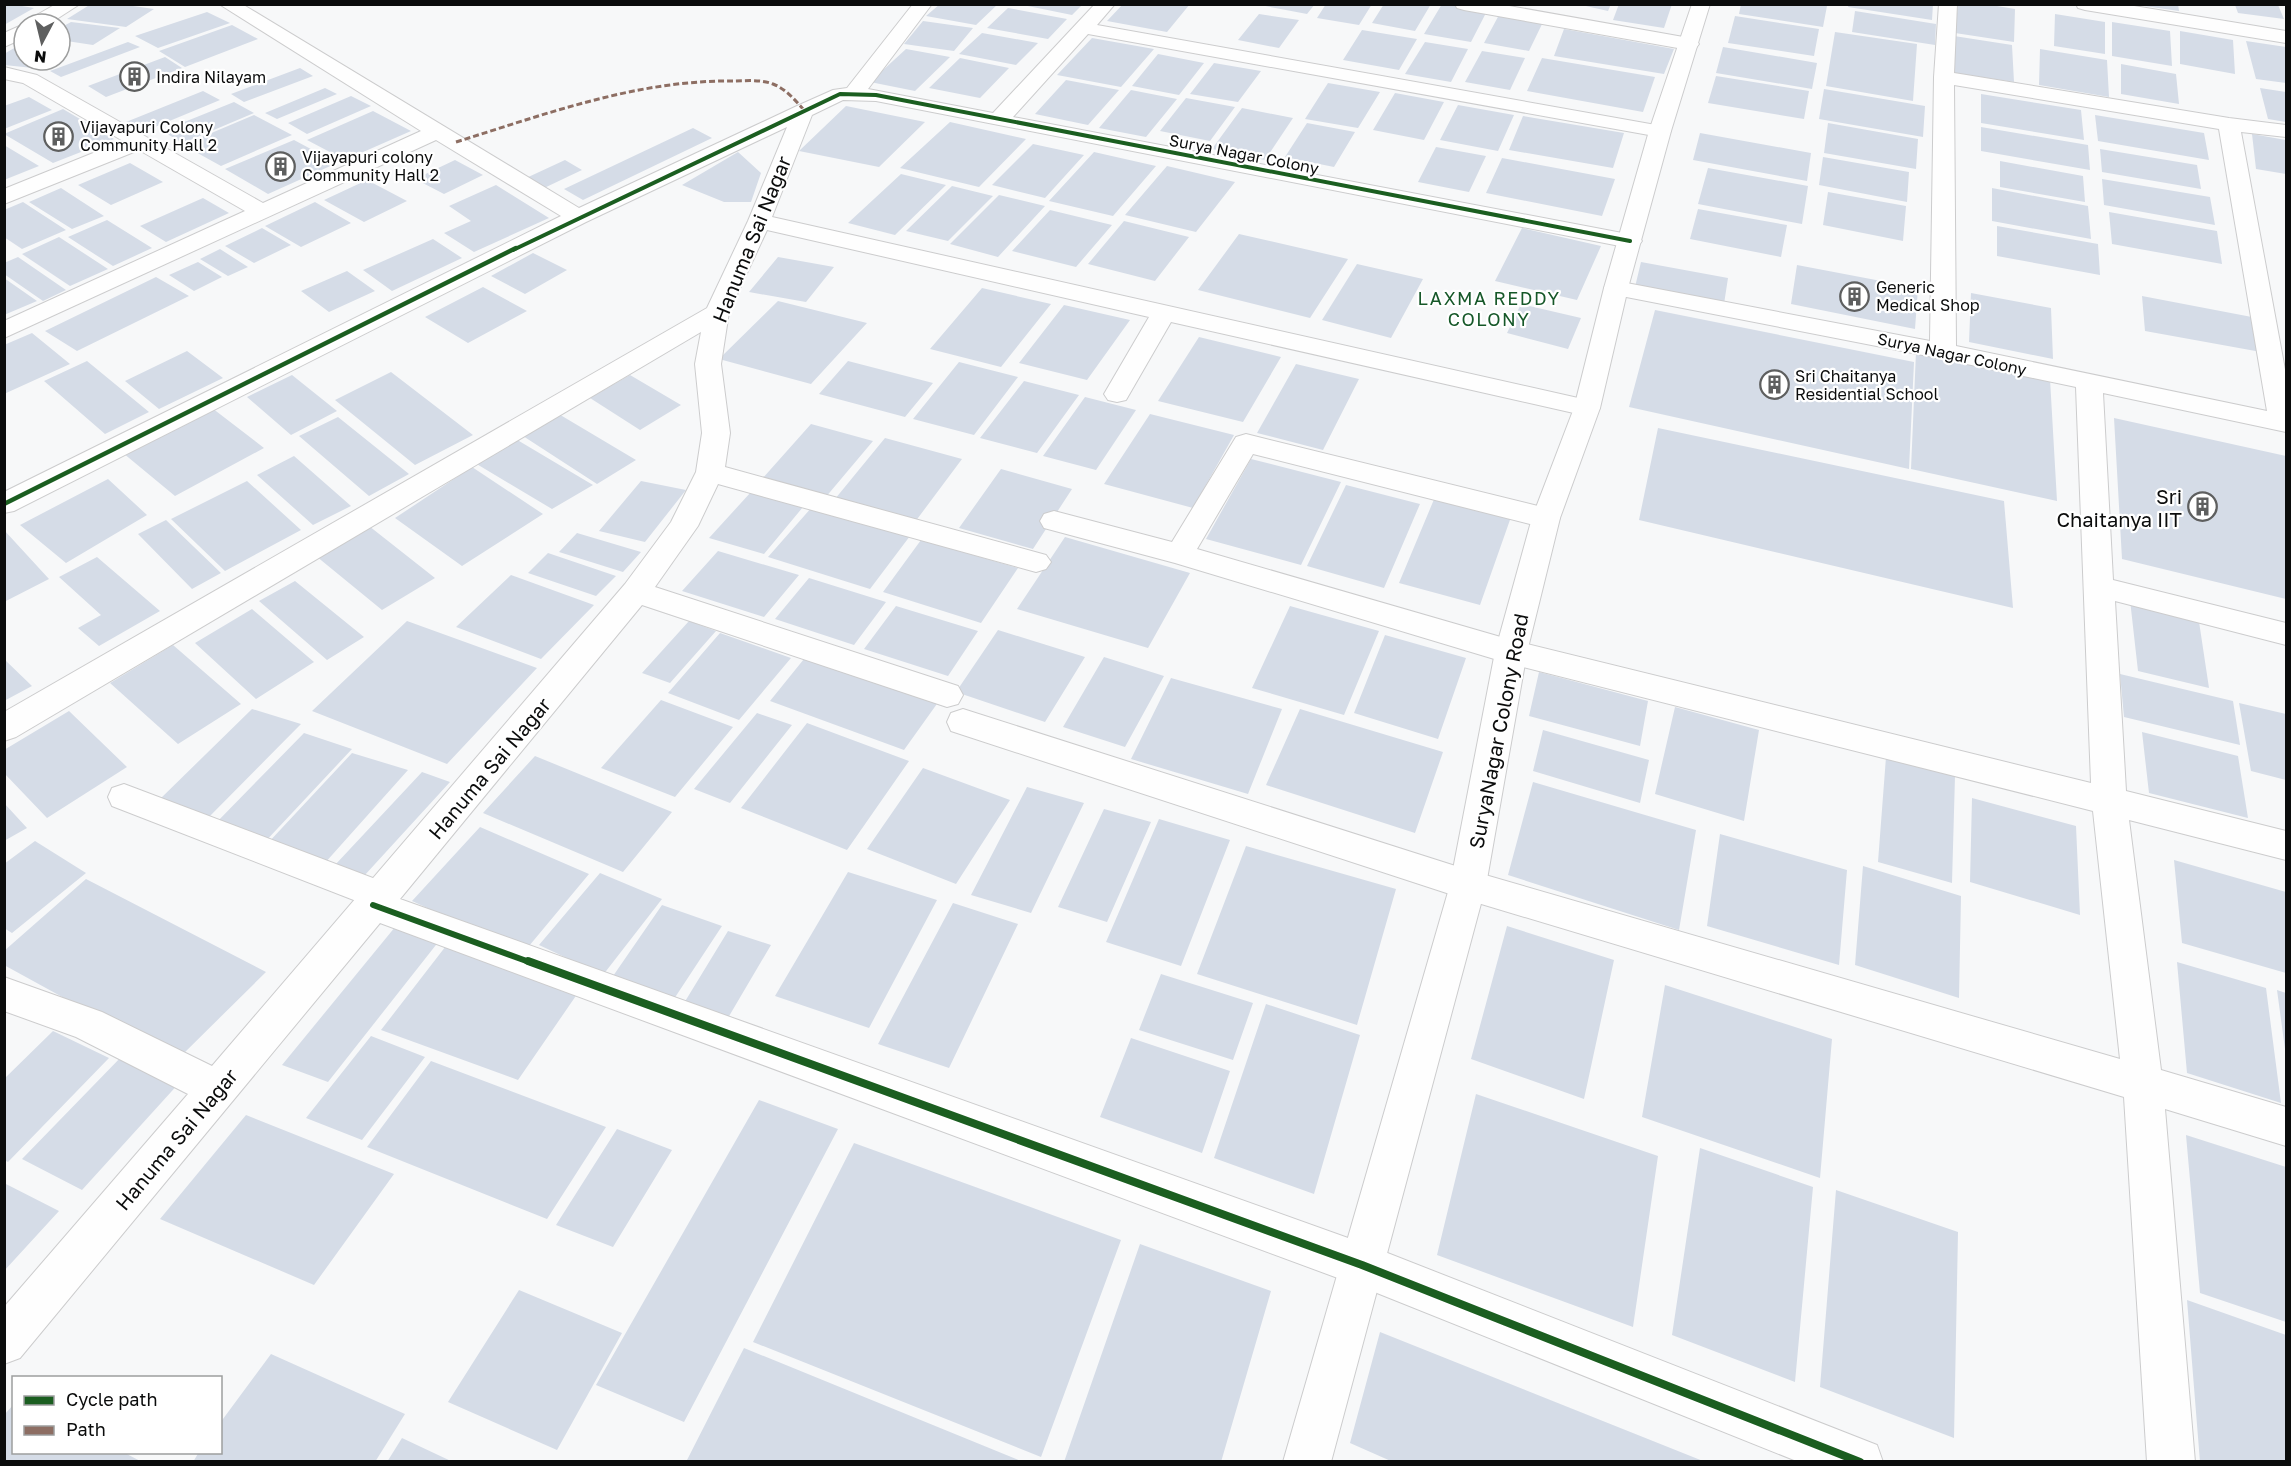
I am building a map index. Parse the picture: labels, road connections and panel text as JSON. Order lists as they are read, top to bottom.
{
  "streets": {
    "street": ["Surya Nagar Colony", "Hanuma Sai Nagar", "SuryaNagar Colony Road"]
  },
  "crossings": [
    ["Surya Nagar Colony", "SuryaNagar Colony Road"]
  ],
  "districts": ["LAXMA REDDY COLONY"],
  "places": {
    "building": [
      "Indira Nilayam",
      "Vijayapuri Colony Community Hall 2",
      "Vijayapuri colony Community Hall 2",
      "Generic Medical Shop",
      "Sri Chaitanya Residential School",
      "Sri Chaitanya IIT"
    ]
  },
  "legend": ["Cycle path", "Path"],
  "north": "bottom"
}
